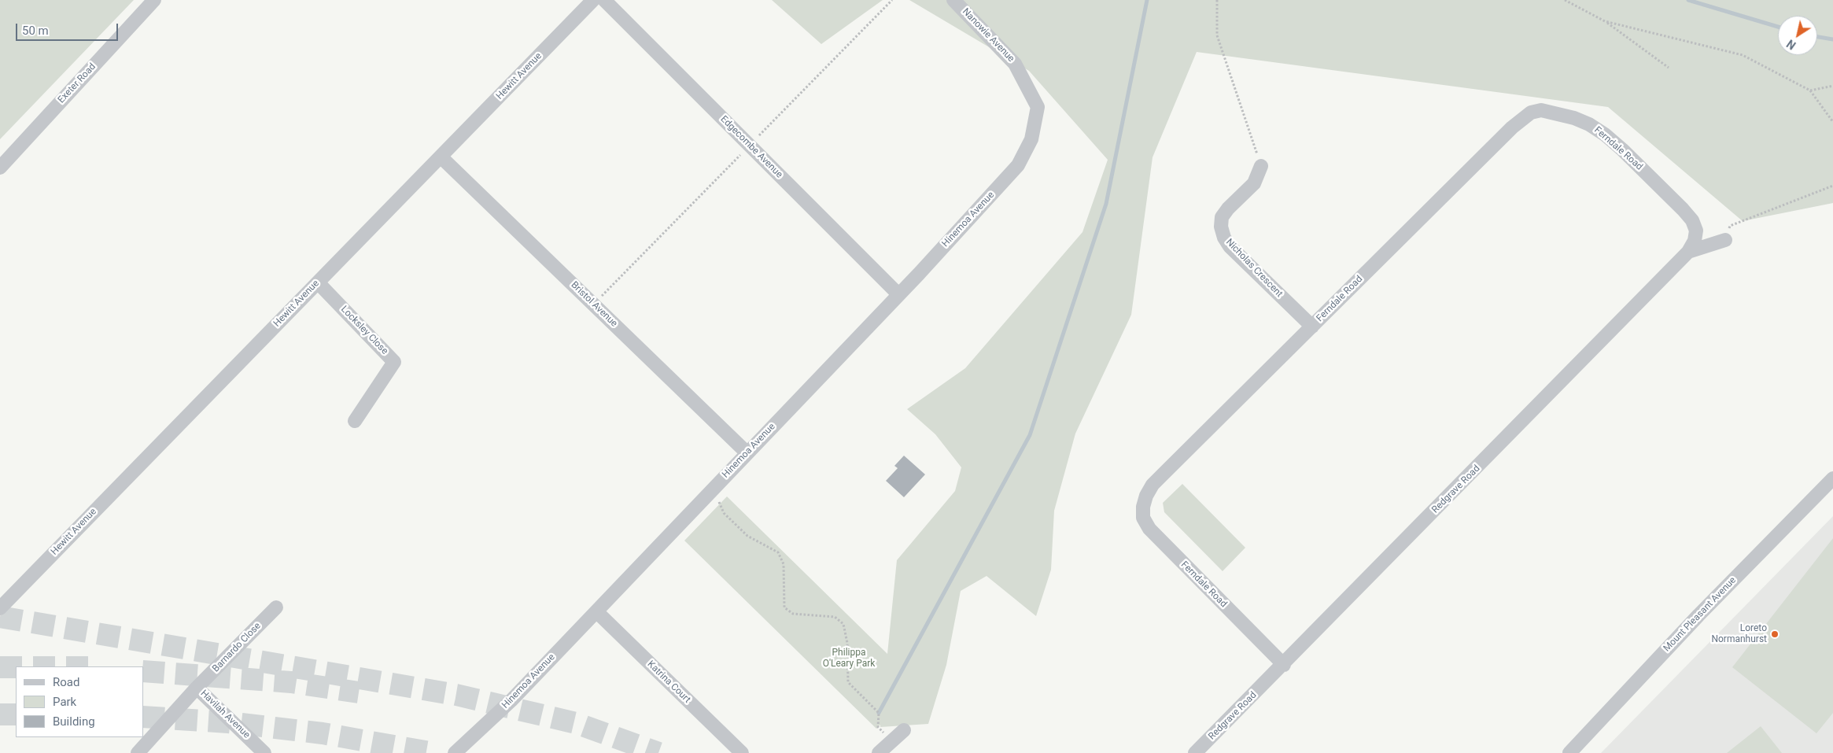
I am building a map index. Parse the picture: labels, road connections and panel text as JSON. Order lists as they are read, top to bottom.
{
  "streets": {
    "street": [
      "Nanowie Avenue",
      "Hewitt Avenue",
      "Exeter Road",
      "Edgecombe Avenue",
      "Ferndale Road",
      "Hinemoa Avenue",
      "Nicholas Crescent",
      "Bristol Avenue",
      "Locksley Close",
      "Redgrave Road",
      "Mount Pleasant Avenue",
      "Barnardo Close",
      "Katrina Court",
      "Havilah Avenue"
    ]
  },
  "crossings": [
    ["Nanowie Avenue", "Hinemoa Avenue"],
    ["Hewitt Avenue", "Bristol Avenue"],
    ["Hewitt Avenue", "Locksley Close"],
    ["Edgecombe Avenue", "Hinemoa Avenue"],
    ["Ferndale Road", "Nicholas Crescent"],
    ["Ferndale Road", "Redgrave Road"],
    ["Hinemoa Avenue", "Bristol Avenue"],
    ["Hinemoa Avenue", "Katrina Court"],
    ["Barnardo Close", "Havilah Avenue"]
  ],
  "parks": ["Philippa O'Leary Park"],
  "places": ["Loreto Normanhurst"],
  "legend": ["Road", "Park", "Building"],
  "scale_bar": "50 m",
  "north": "bottom left"
}
